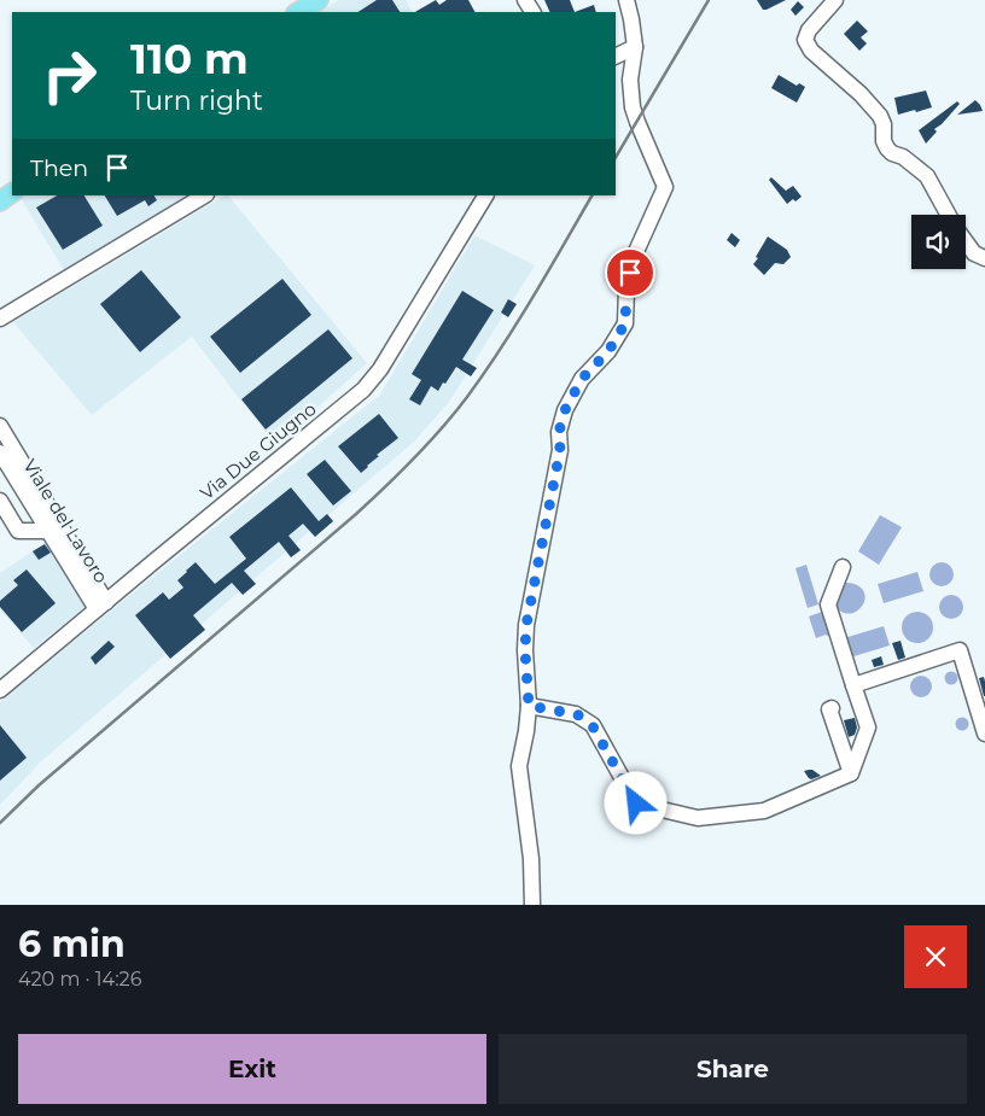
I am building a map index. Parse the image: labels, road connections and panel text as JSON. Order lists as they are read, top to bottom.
{
  "streets": {
    "street": ["Via Due Giugno", "Viale del Lavoro"]
  },
  "crossings": [
    ["Via Due Giugno", "Viale del Lavoro"]
  ],
  "page": {
    "turn": ["110 m", "Turn right"],
    "then": "Then",
    "heading": ["6 min", "420 m · 14:26"],
    "buttons": ["Exit", "Share"]
  }
}
